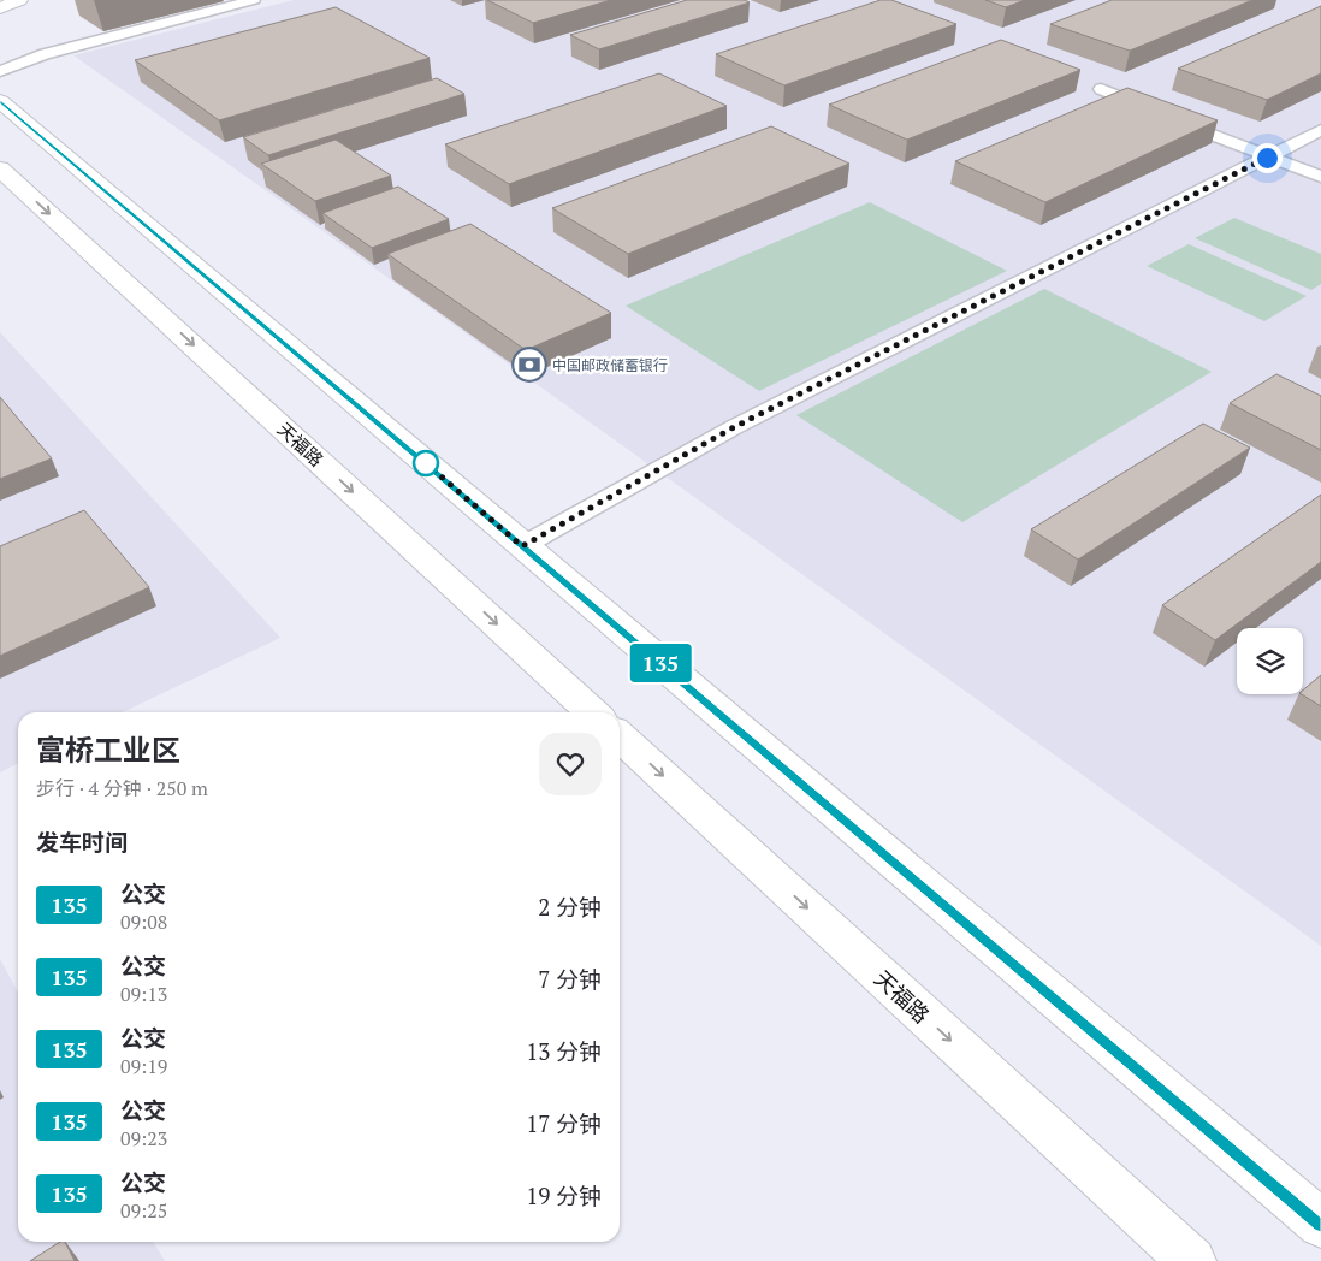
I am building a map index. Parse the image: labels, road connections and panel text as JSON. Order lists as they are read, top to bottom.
{
  "streets": {
    "main road": ["天福路"]
  },
  "places": {
    "bank": ["中国邮政储蓄银行"]
  },
  "lines": ["bus line 135"],
  "page": {
    "on_map": "135",
    "heading": [
      ["富桥工业区", "步行 · 4 分钟 · 250 m"],
      "发车时间"
    ],
    "list": [
      {
        "mark": "135",
        "name": "公交",
        "note": "09:08",
        "value": "2 分钟"
      },
      {
        "mark": "135",
        "name": "公交",
        "note": "09:13",
        "value": "7 分钟"
      },
      {
        "mark": "135",
        "name": "公交",
        "note": "09:19",
        "value": "13 分钟"
      },
      {
        "mark": "135",
        "name": "公交",
        "note": "09:23",
        "value": "17 分钟"
      },
      {
        "mark": "135",
        "name": "公交",
        "note": "09:25",
        "value": "19 分钟"
      }
    ]
  }
}
